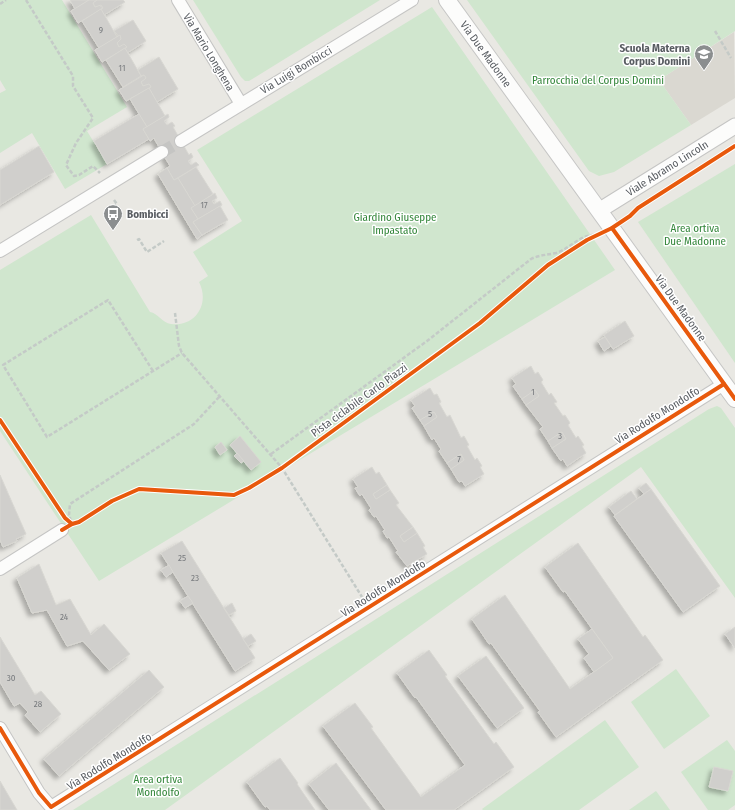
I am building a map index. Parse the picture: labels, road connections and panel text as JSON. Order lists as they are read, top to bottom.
{
  "streets": {
    "main road": ["Via Due Madonne"],
    "street": [
      "Via Mario Longhena",
      "Via Luigi Bombicci",
      "Viale Abramo Lincoln",
      "Via Rodolfo Mondolfo"
    ],
    "cycle path": ["Pista ciclabile Carlo Piazzi"]
  },
  "crossings": [
    ["Via Mario Longhena", "Via Luigi Bombicci"],
    ["Via Due Madonne", "Viale Abramo Lincoln"],
    ["Via Due Madonne", "Via Rodolfo Mondolfo"]
  ],
  "parks": [
    "Parrocchia del Corpus Domini",
    "Giardino Giuseppe Impastato",
    "Area ortiva Due Madonne",
    "Area ortiva Mondolfo"
  ],
  "places": {
    "school or university": ["Scuola Materna Corpus Domini"],
    "bus stop": ["Bombicci"]
  },
  "house_numbers": [
    "9",
    "11",
    "17",
    "1",
    "5",
    "3",
    "7",
    "25",
    "23",
    "24",
    "30",
    "28"
  ]
}
